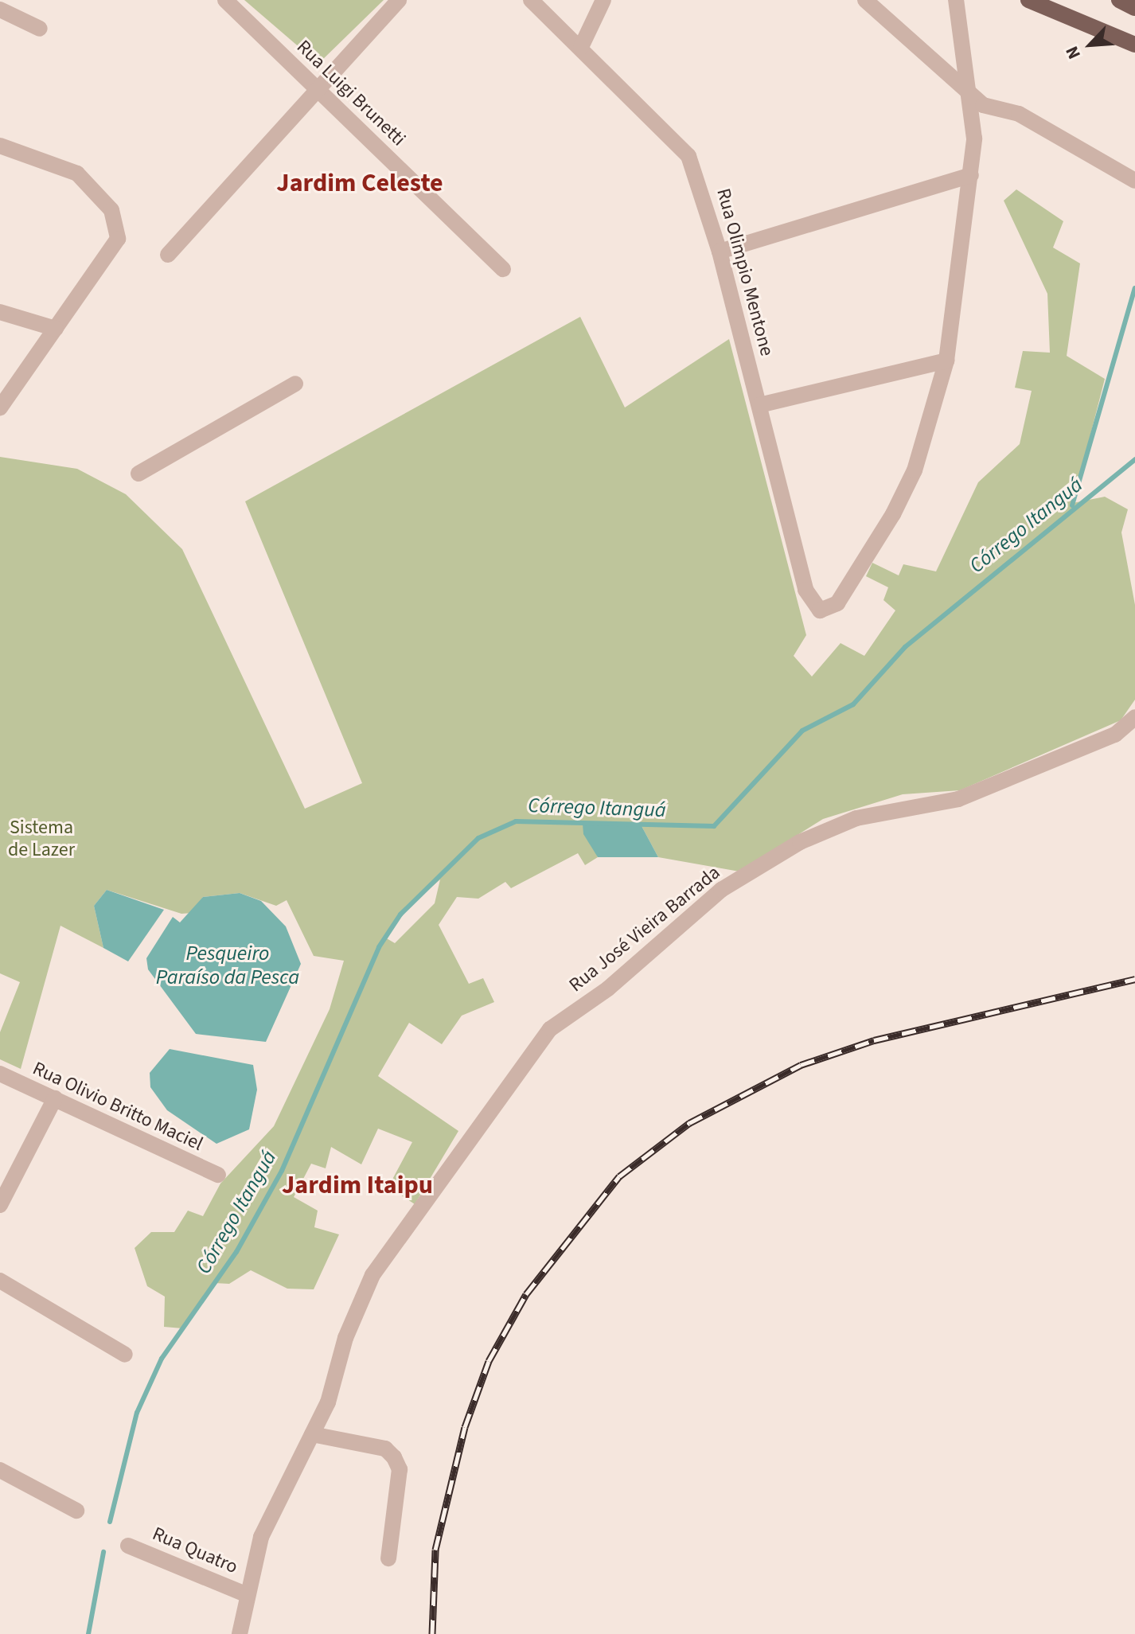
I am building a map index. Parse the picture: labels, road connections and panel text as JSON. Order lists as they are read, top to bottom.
{
  "streets": {
    "street": [
      "Rua Luigi Brunetti",
      "Rua Olimpio Mentone",
      "Rua José Vieira Barrada",
      "Rua Olivio Britto Maciel",
      "Rua Quatro"
    ]
  },
  "crossings": [
    ["Rua José Vieira Barrada", "Rua Quatro"]
  ],
  "districts": ["Jardim Celeste", "Jardim Itaipu"],
  "water": ["Córrego Itanguá", "Pesqueiro Paraíso da Pesca"],
  "parks": ["Sistema de Lazer"],
  "north": "bottom left"
}
